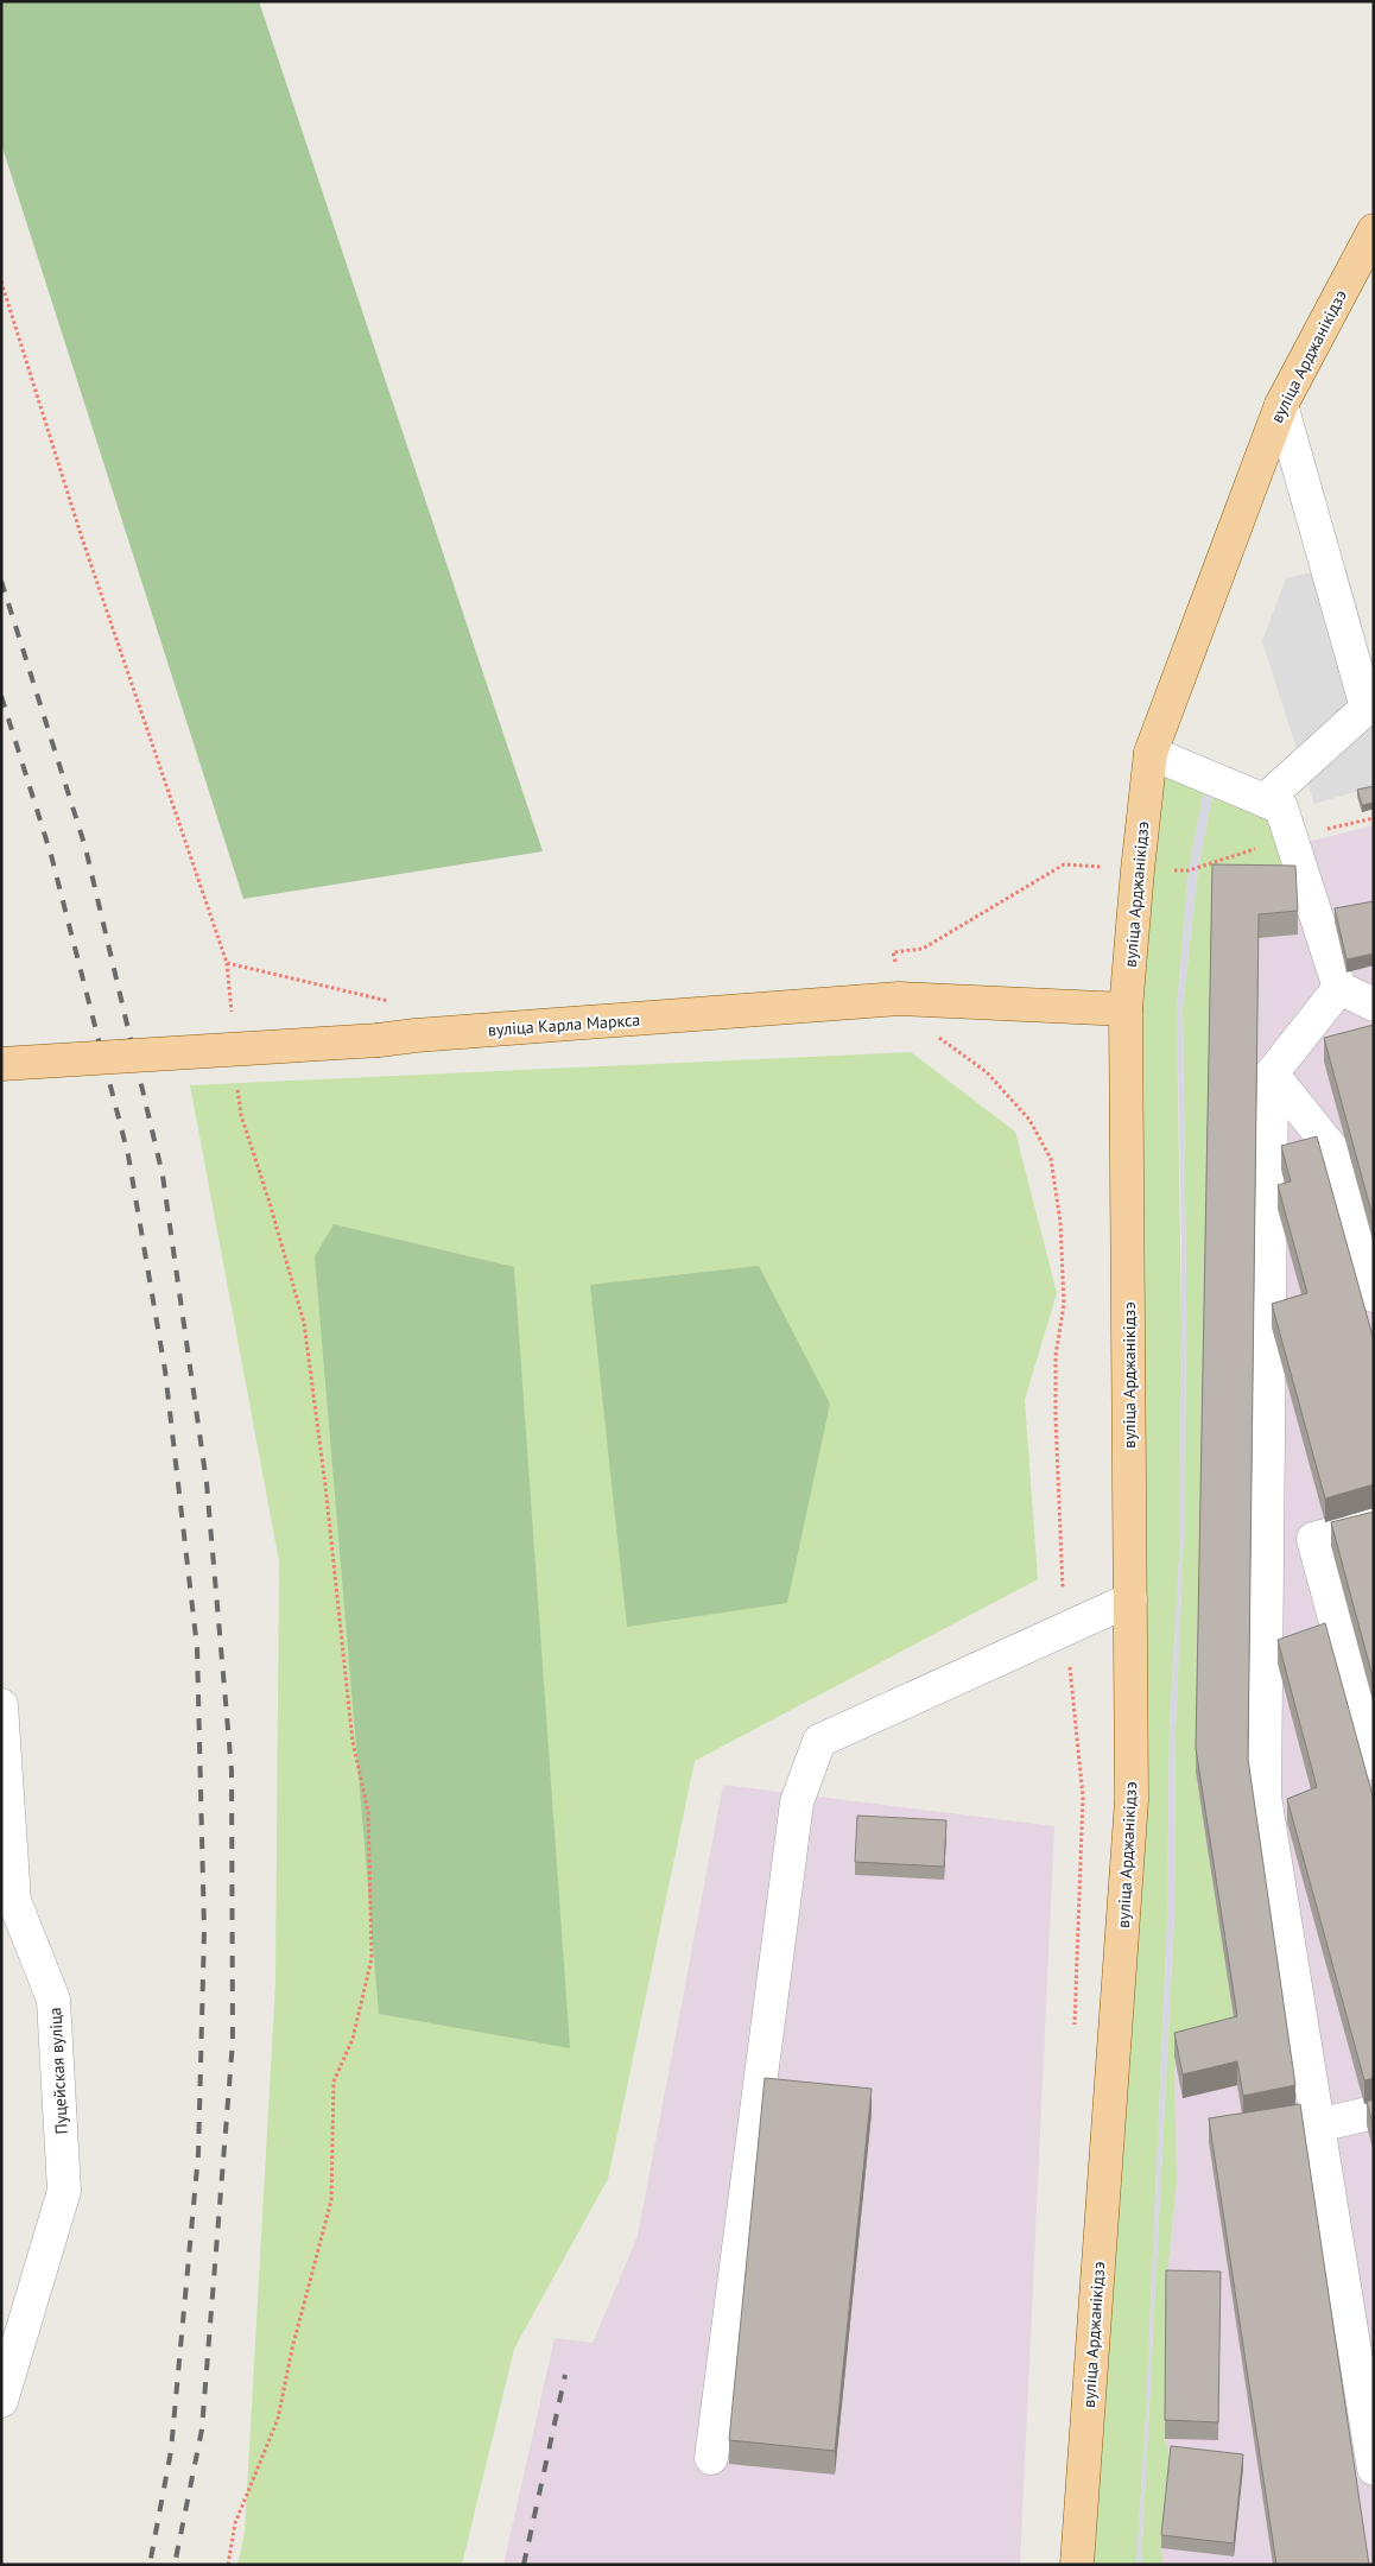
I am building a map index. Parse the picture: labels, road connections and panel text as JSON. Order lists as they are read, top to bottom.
{
  "streets": {
    "main road": ["вуліца Арджанікідзэ", "вуліца Карла Маркса"],
    "street": ["Пуцейская вуліца"]
  },
  "crossings": [
    ["вуліца Арджанікідзэ", "вуліца Карла Маркса"]
  ]
}
